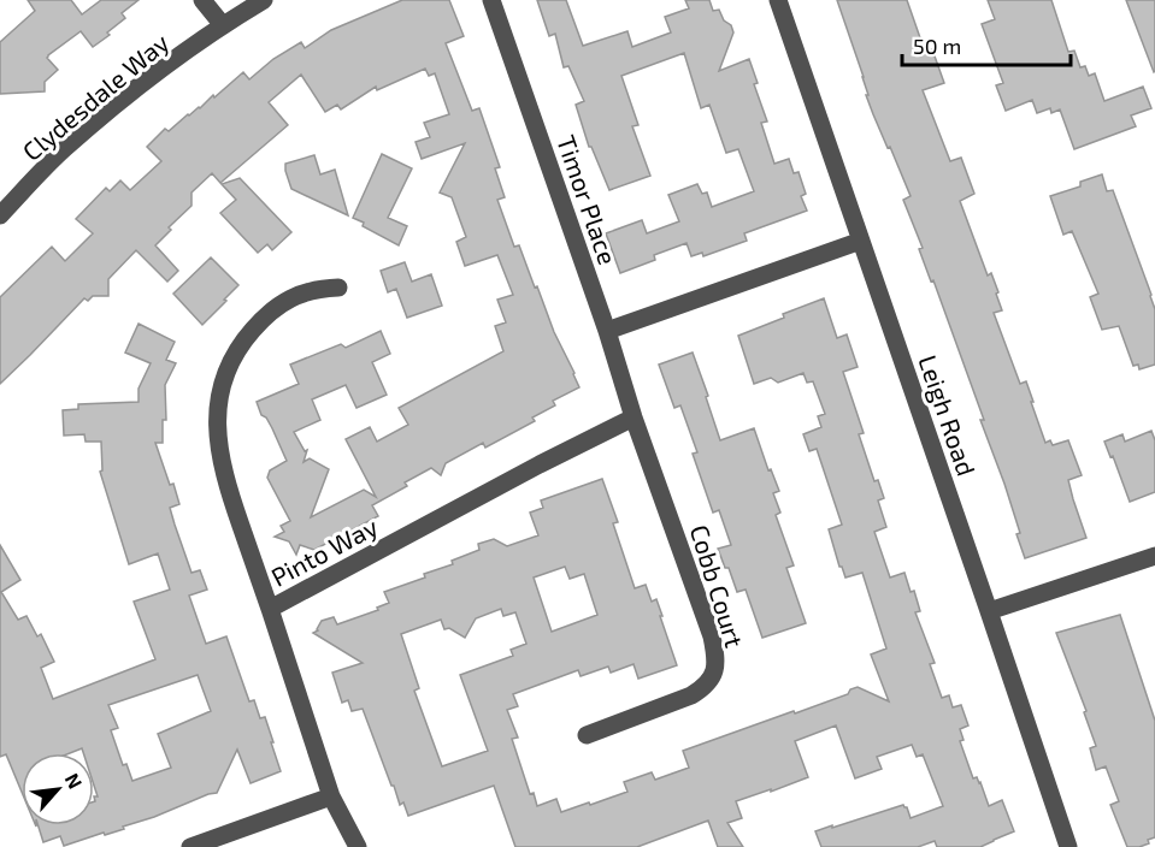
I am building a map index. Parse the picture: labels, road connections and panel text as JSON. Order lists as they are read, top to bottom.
{
  "streets": {
    "street": [
      "Clydesdale Way",
      "Timor Place",
      "Leigh Road",
      "Pinto Way",
      "Cobb Court"
    ]
  },
  "crossings": [
    ["Timor Place", "Pinto Way"],
    ["Timor Place", "Cobb Court"],
    ["Pinto Way", "Cobb Court"]
  ],
  "scale_bar": "50 m",
  "north": "top right"
}
